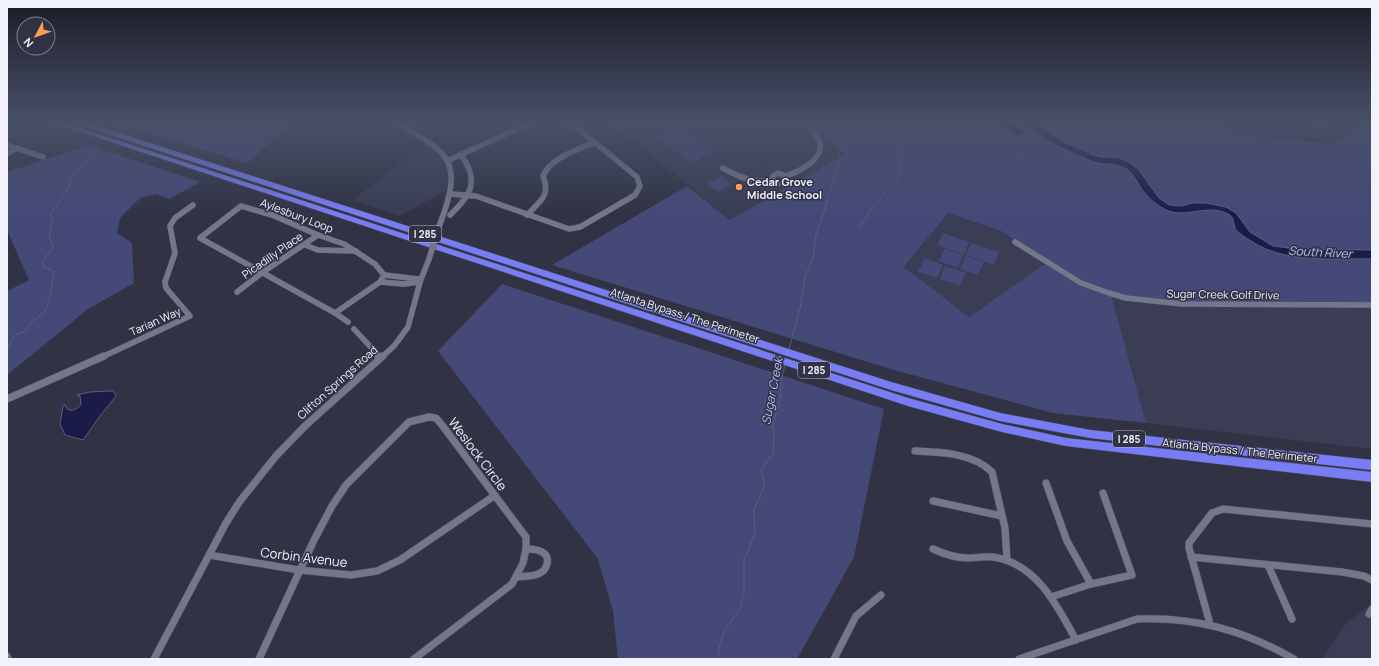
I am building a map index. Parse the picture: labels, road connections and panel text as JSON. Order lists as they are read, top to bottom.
{
  "streets": {
    "highway": ["I 285", "Atlanta Bypass / The Perimeter"],
    "street": [
      "Aylesbury Loop",
      "Picadilly Place",
      "Sugar Creek Golf Drive",
      "Tarian Way",
      "Clifton Springs Road",
      "Weslock Circle",
      "Corbin Avenue"
    ]
  },
  "crossings": [
    ["Aylesbury Loop", "Picadilly Place"],
    ["Clifton Springs Road", "Corbin Avenue"],
    ["Weslock Circle", "Corbin Avenue"]
  ],
  "water": ["South River", "Sugar Creek"],
  "places": ["Cedar Grove Middle School"],
  "north": "bottom left"
}
